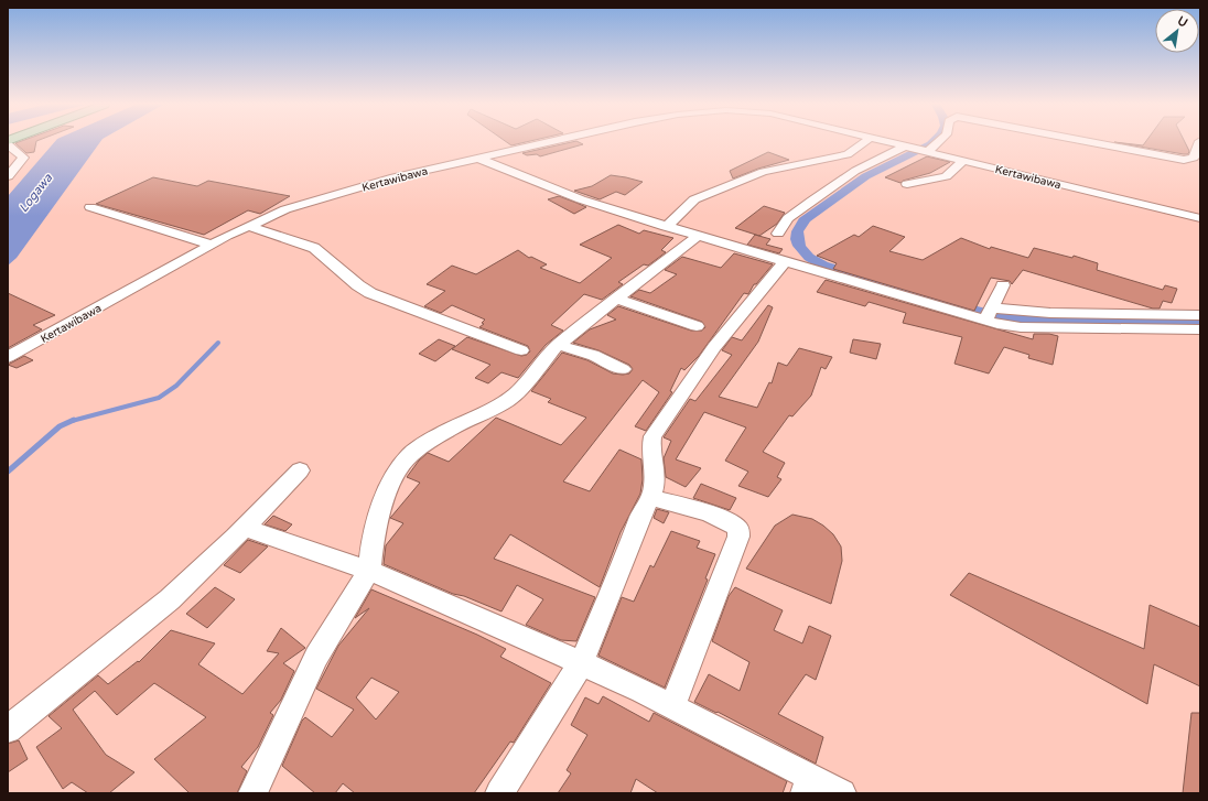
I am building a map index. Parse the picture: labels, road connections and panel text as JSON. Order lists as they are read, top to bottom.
{
  "streets": {
    "street": ["Kertawibawa"]
  },
  "water": ["Logawa"],
  "north": "top right"
}
